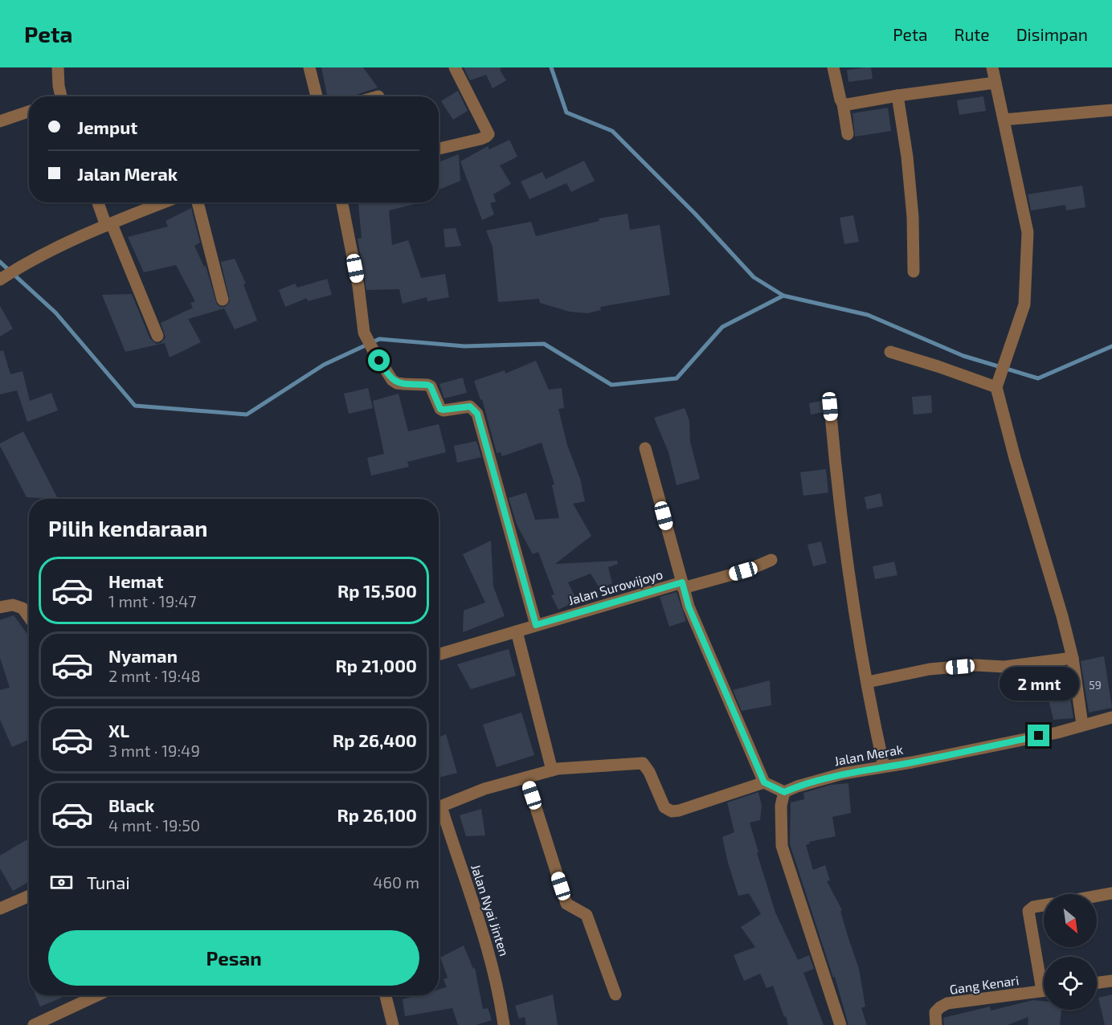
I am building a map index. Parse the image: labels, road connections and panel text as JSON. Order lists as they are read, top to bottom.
{
  "streets": {
    "street": [
      "Jalan Surowijoyo",
      "Jalan Merak",
      "Jalan Nyai Jinten",
      "Gang Kenari"
    ]
  },
  "house_numbers": ["59"],
  "north": "bottom right",
  "page": {
    "header": "Peta",
    "nav": ["Peta", "Rute", "Disimpan"],
    "banner": ["Jemput", "Jalan Merak"],
    "heading": "Pilih kendaraan",
    "list": [
      {
        "name": "Hemat",
        "note": "1 mnt · 19:47",
        "value": "Rp 15,500"
      },
      {
        "name": "Nyaman",
        "note": "2 mnt · 19:48",
        "value": "Rp 21,000"
      },
      {
        "name": "XL",
        "note": "3 mnt · 19:49",
        "value": "Rp 26,400"
      },
      {
        "name": "Black",
        "note": "4 mnt · 19:50",
        "value": "Rp 26,100"
      }
    ],
    "bubble": "2 mnt",
    "pay": ["Tunai", "460 m"],
    "buttons": "Pesan"
  }
}
